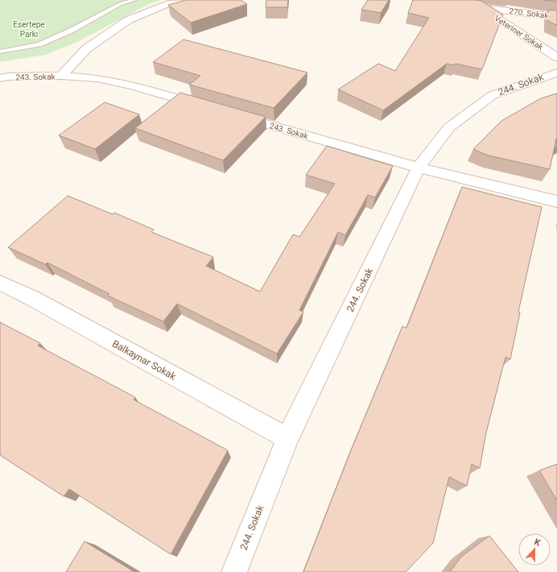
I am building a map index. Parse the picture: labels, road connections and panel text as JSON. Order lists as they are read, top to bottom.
{
  "streets": {
    "street": [
      "270. Sokak",
      "Veteriner Sokak",
      "243. Sokak",
      "244. Sokak",
      "Balkaynar Sokak"
    ]
  },
  "crossings": [
    ["270. Sokak", "Veteriner Sokak"],
    ["243. Sokak", "244. Sokak"],
    ["244. Sokak", "Balkaynar Sokak"]
  ],
  "parks": ["Esertepe Parkı"],
  "north": "top"
}
